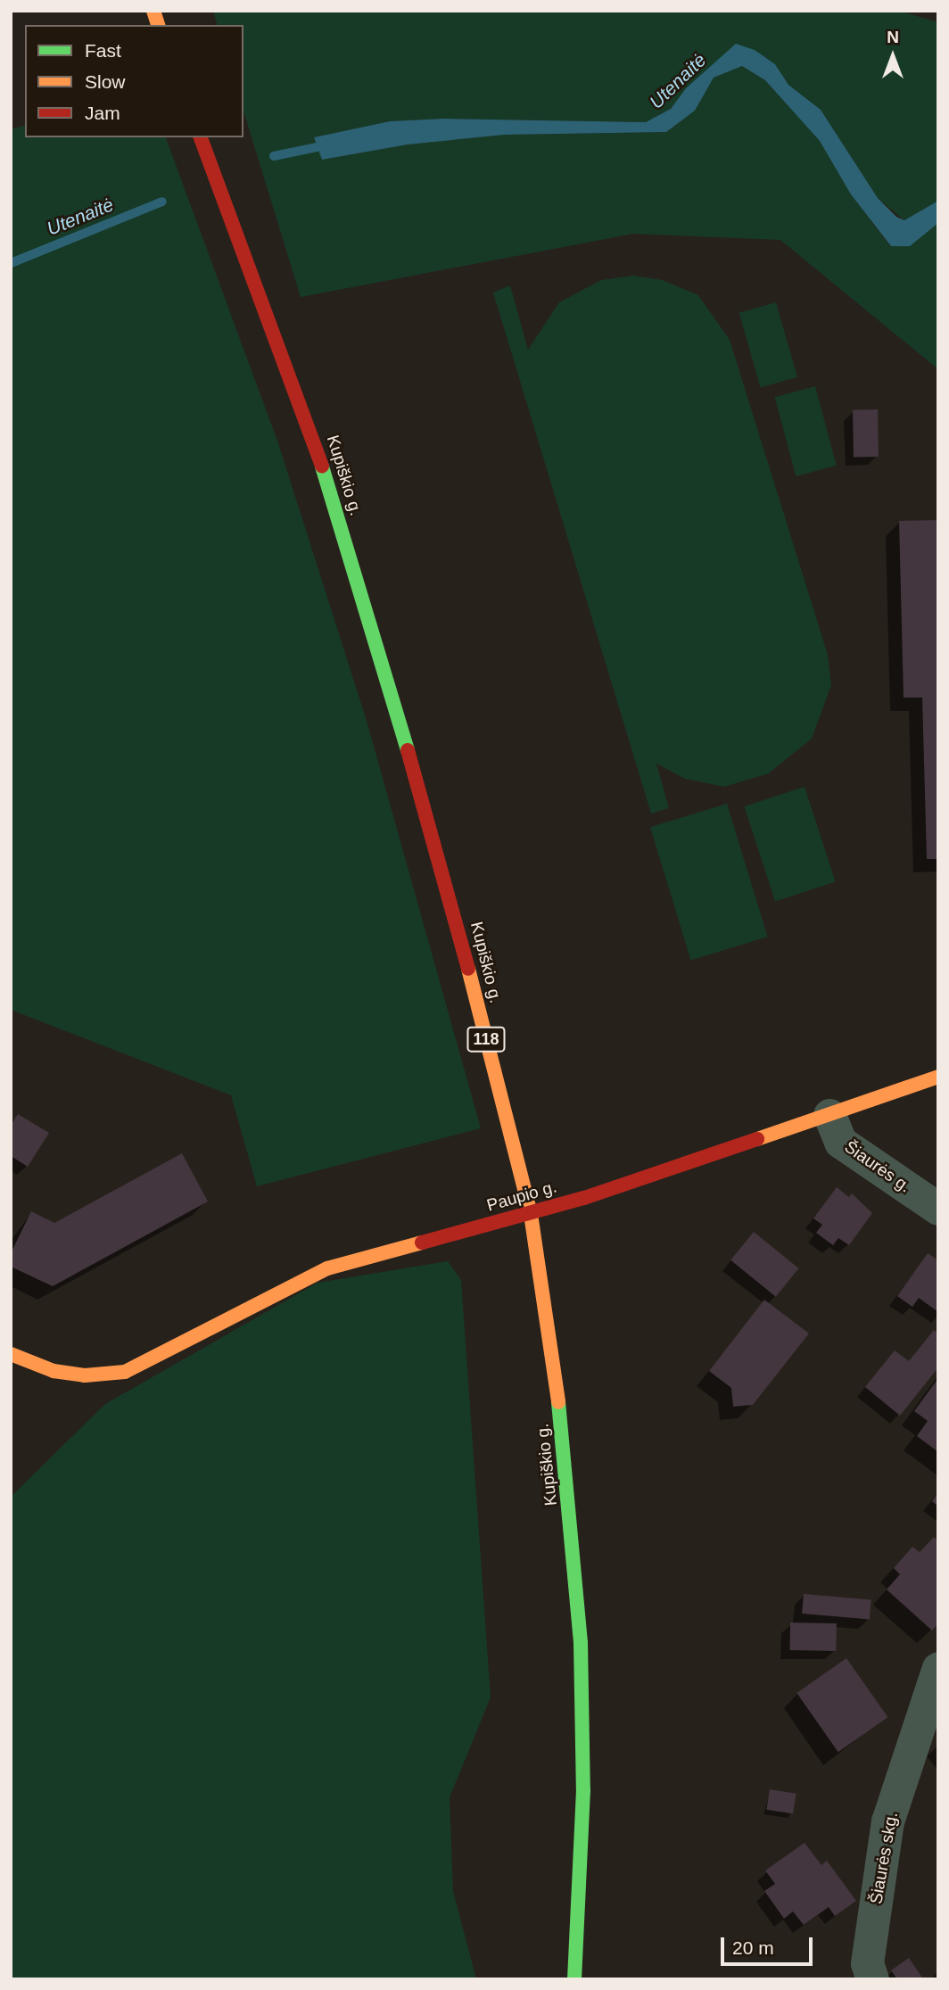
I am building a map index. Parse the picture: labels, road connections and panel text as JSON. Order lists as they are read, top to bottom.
{
  "streets": {
    "main road": ["Kupiškio g.", "118", "Paupio g."],
    "street": ["Šiaurės g.", "Šiaurės skg."]
  },
  "crossings": [
    ["Kupiškio g.", "Paupio g."],
    ["Šiaurės g.", "Paupio g."]
  ],
  "water": ["Utenaitė"],
  "legend": ["Fast", "Slow", "Jam"],
  "scale_bar": "20 m",
  "north": "top"
}
